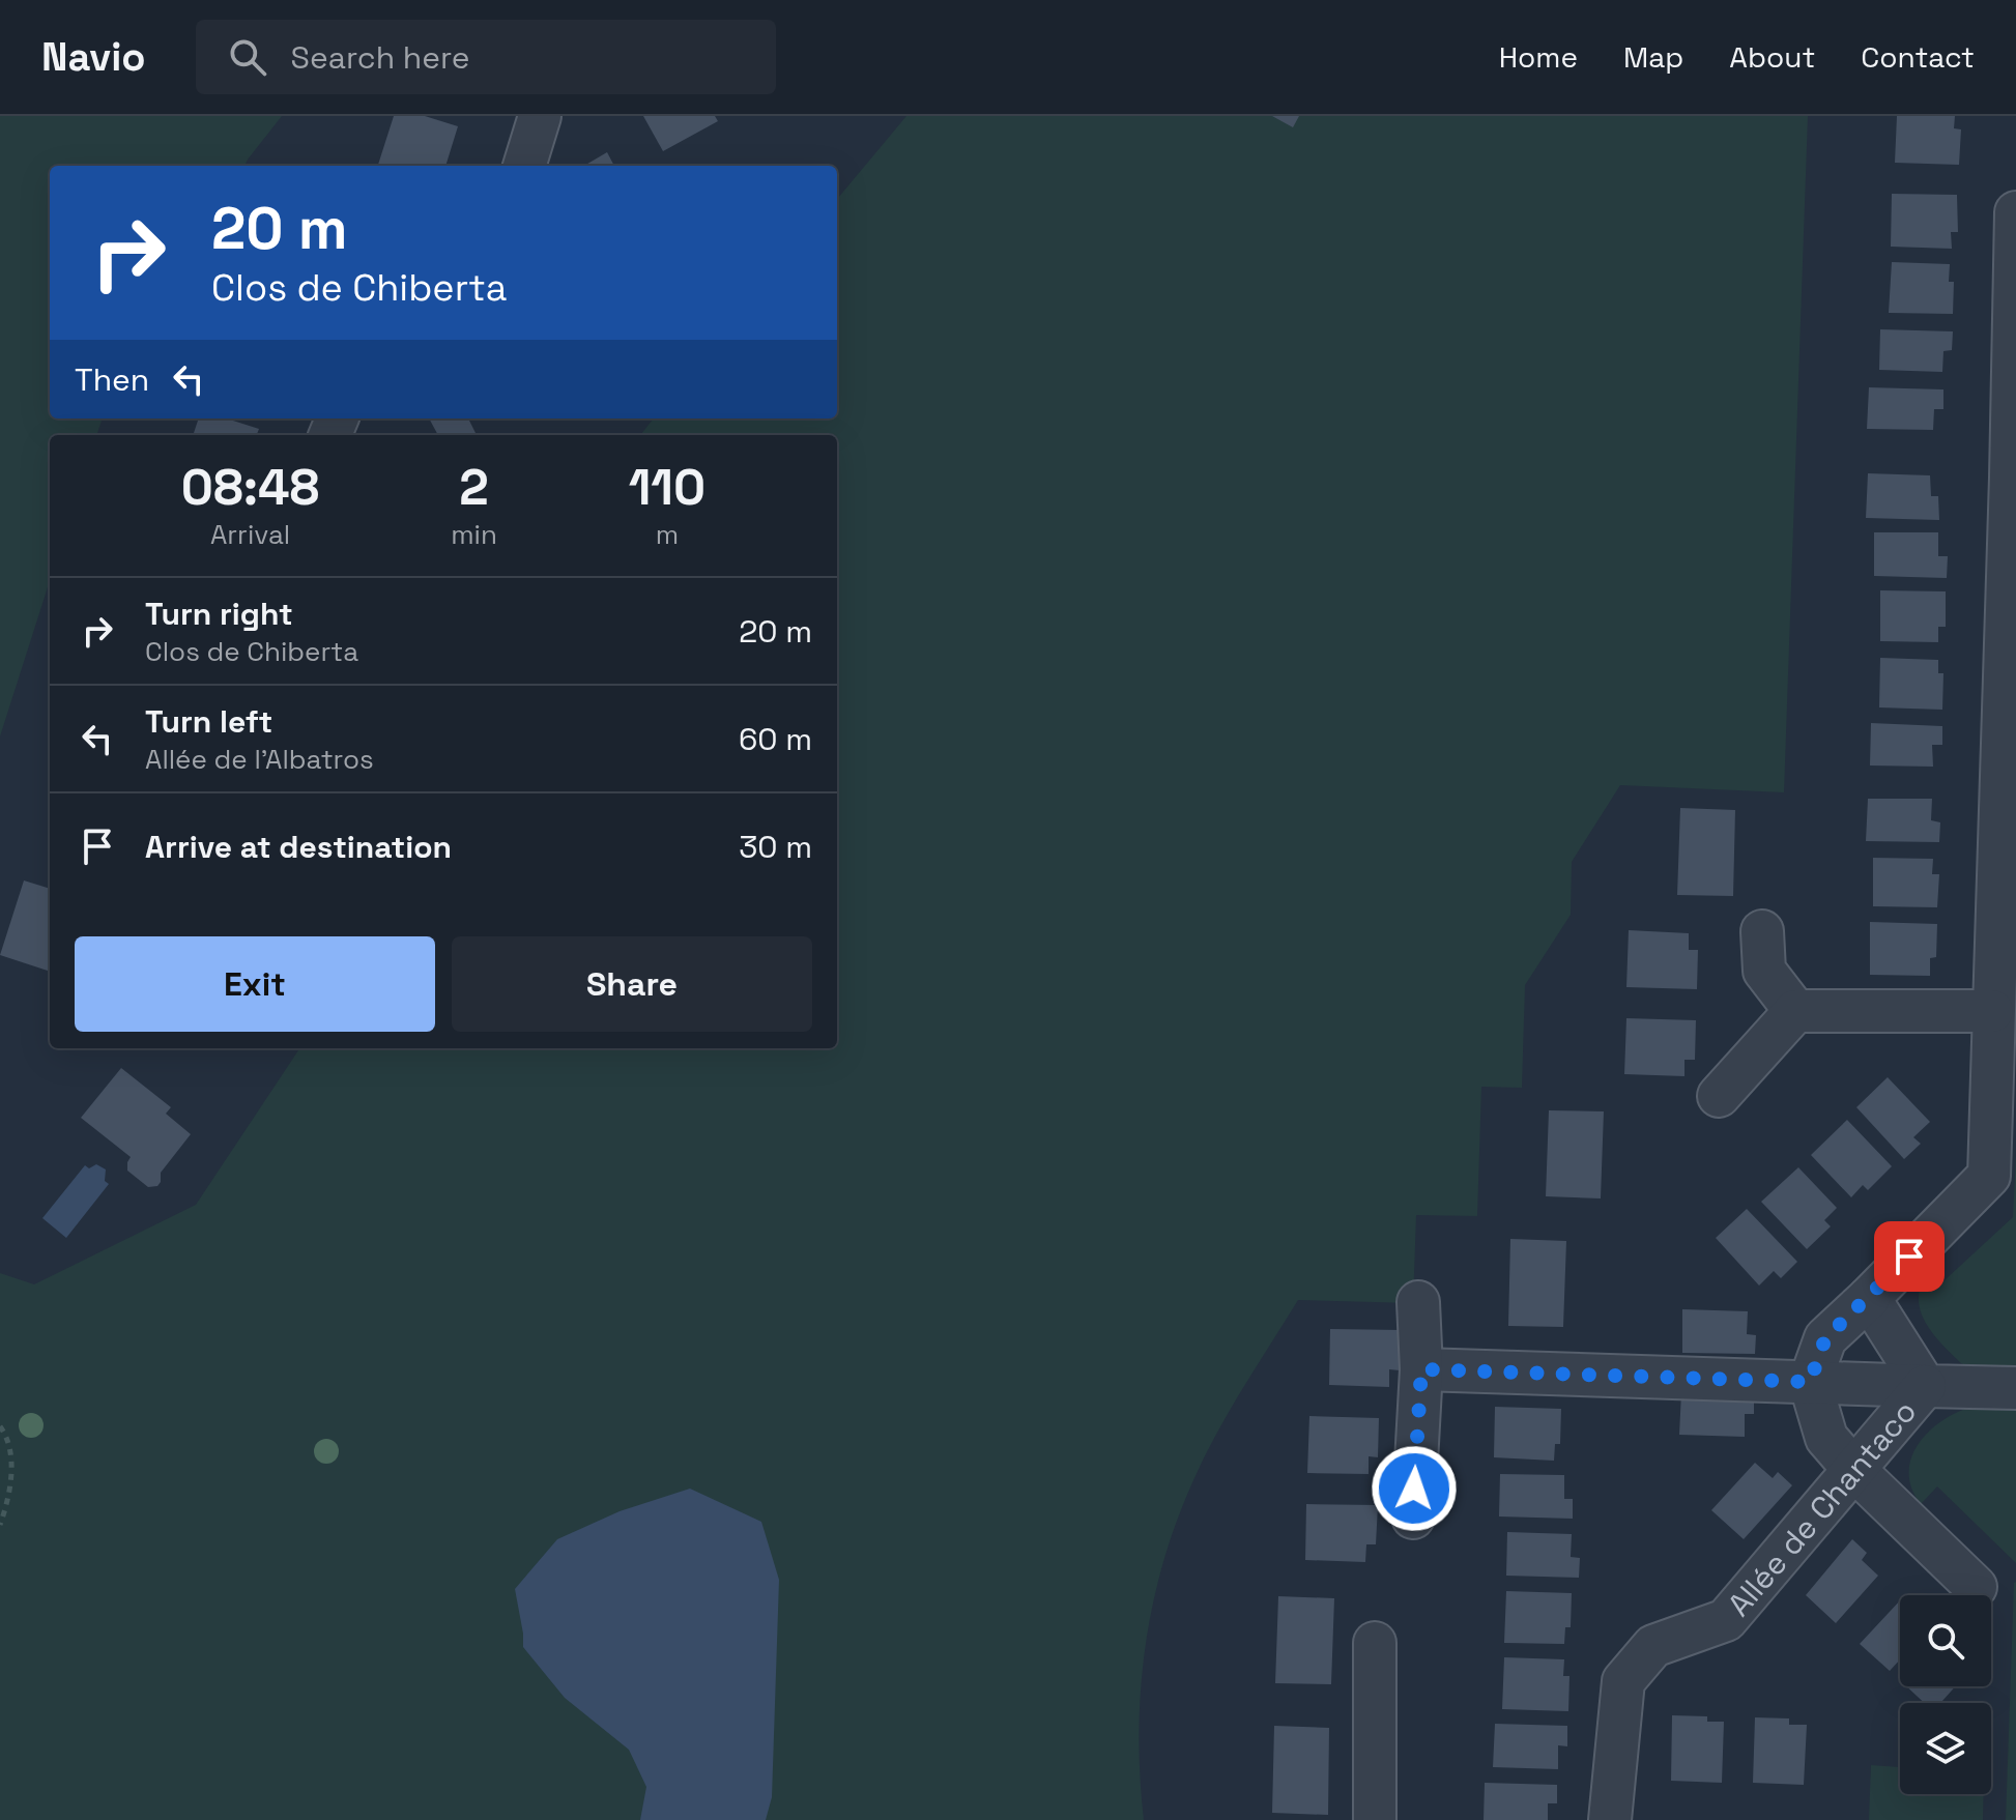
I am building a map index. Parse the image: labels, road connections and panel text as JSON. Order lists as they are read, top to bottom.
{
  "streets": {
    "street": ["Allée de Chantaco"]
  },
  "page": {
    "header": "Navio",
    "search": "Search here",
    "nav": [
      "Home",
      "Map",
      "About",
      "Contact"
    ],
    "turn": ["20 m", "Clos de Chiberta"],
    "then": "Then",
    "eta": [
      "08:48",
      "Arrival",
      "2",
      "min",
      "110",
      "m"
    ],
    "list": [
      {
        "name": "Turn right",
        "note": "Clos de Chiberta",
        "value": "20 m"
      },
      {
        "name": "Turn left",
        "note": "Allée de l'Albatros",
        "value": "60 m"
      },
      {
        "name": "Arrive at destination",
        "value": "30 m"
      }
    ],
    "buttons": ["Exit", "Share"]
  }
}
